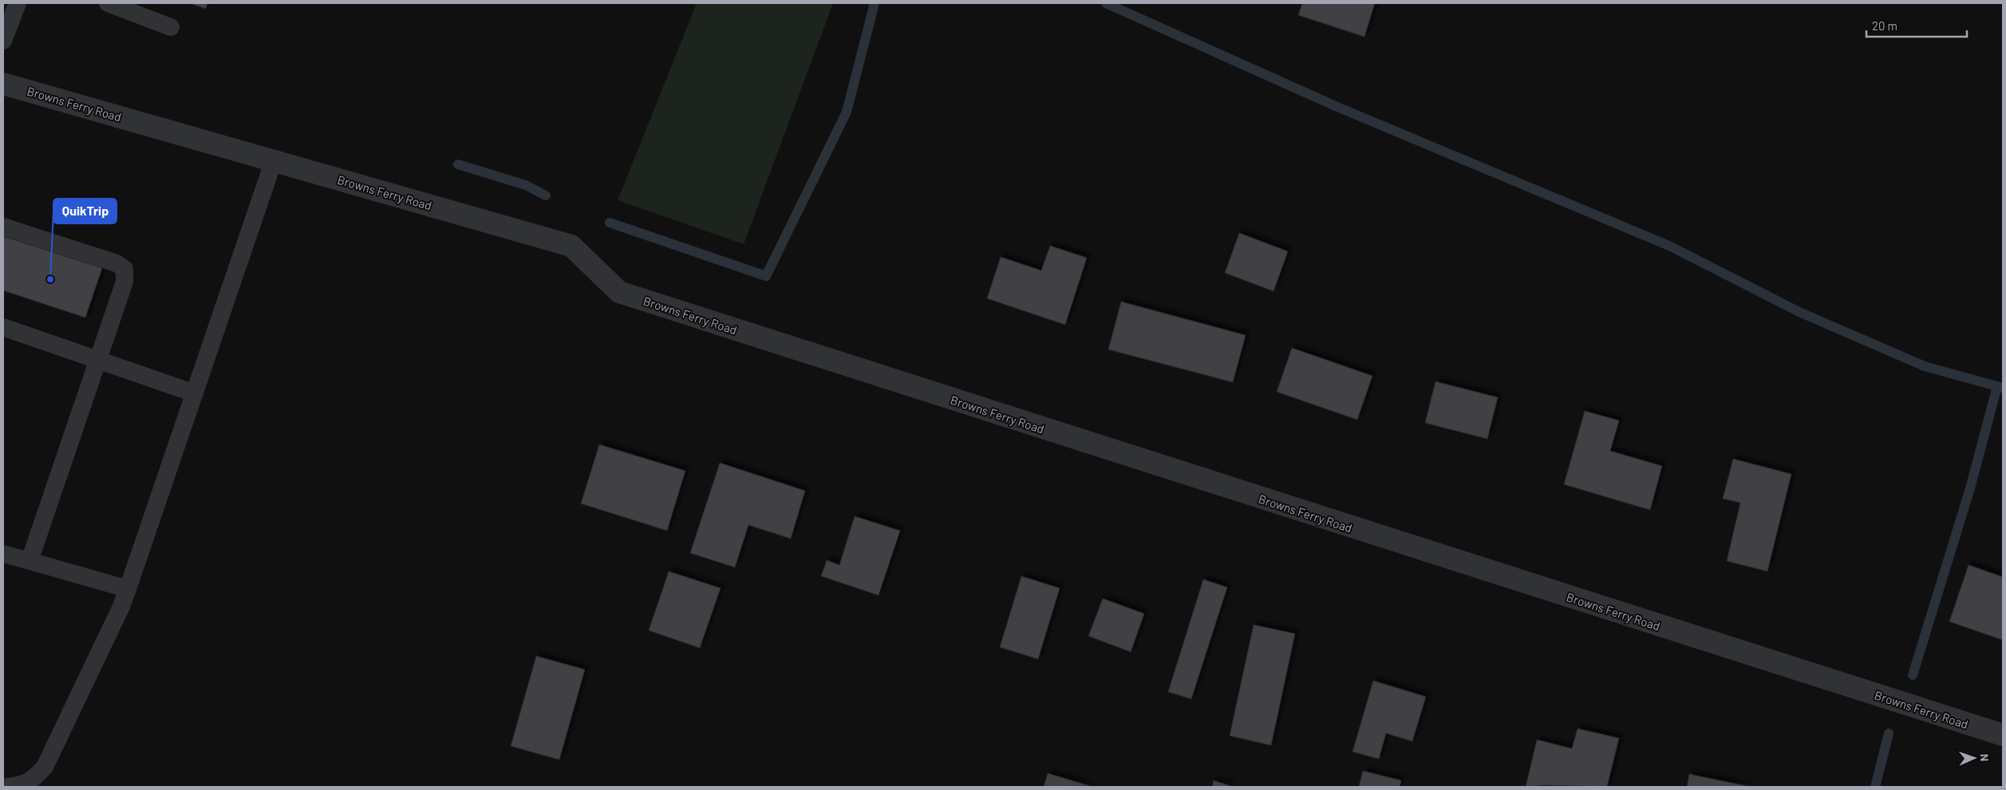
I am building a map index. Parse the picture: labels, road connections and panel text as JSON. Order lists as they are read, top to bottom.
{
  "streets": {
    "street": ["Browns Ferry Road"]
  },
  "places": ["QuikTrip"],
  "scale_bar": "20 m",
  "north": "right"
}
